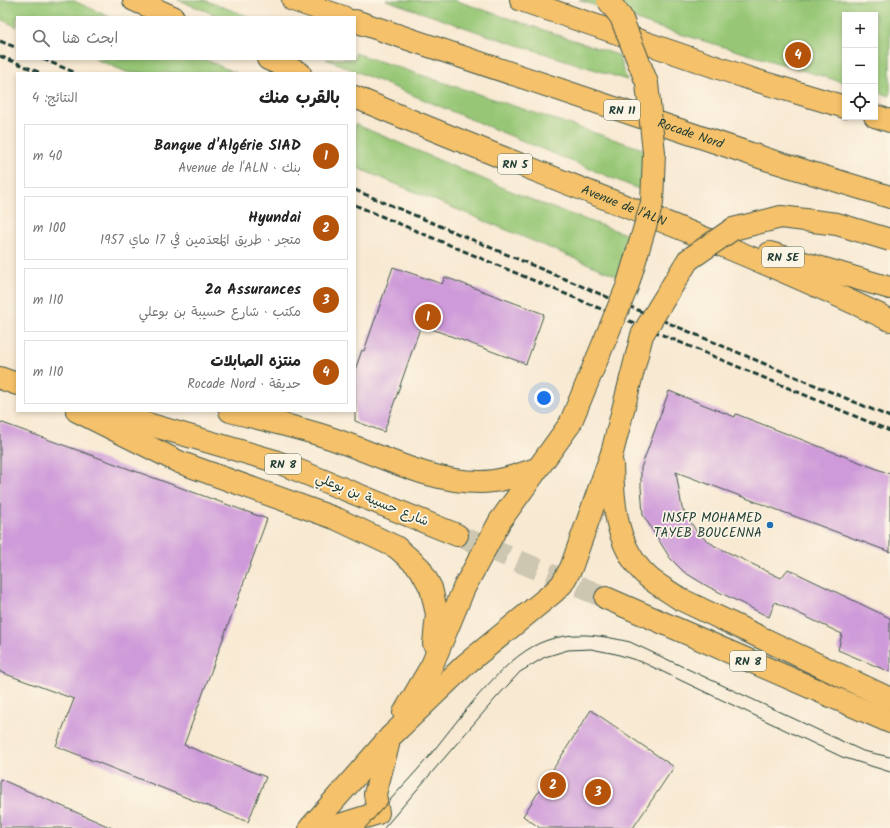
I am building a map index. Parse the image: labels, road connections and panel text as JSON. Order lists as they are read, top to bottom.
{
  "streets": {
    "main road": [
      "RN 11",
      "Rocade Nord",
      "RN 5",
      "Avenue de l'ALN",
      "RN 5E",
      "RN 8",
      "شارع حسيبة بن بوعلي"
    ]
  },
  "crossings": [
    ["Avenue de l'ALN", "RN 5E"]
  ],
  "places": ["INSFP MOHAMED TAYEB BOUCENNA"],
  "page": {
    "map_buttons": ["+", "−"],
    "search": "ابحث هنا",
    "pins": [
      "4",
      "1",
      "2",
      "3"
    ],
    "heading": ["بالقرب منك", "النتائج: 4"],
    "list": [
      {
        "mark": "1",
        "name": "Banque d'Algérie SIAD",
        "note": "بنك · Avenue de l'ALN",
        "value": "40 m"
      },
      {
        "mark": "2",
        "name": "Hyundai",
        "note": "متجر · طريق المُعدَمين في 17 ماي 1957",
        "value": "100 m"
      },
      {
        "mark": "3",
        "name": "2a Assurances",
        "note": "مكتب · شارع حسيبة بن بوعلي",
        "value": "110 m"
      },
      {
        "mark": "4",
        "name": "منتزه الصابلات",
        "note": "حديقة · Rocade Nord",
        "value": "110 m"
      }
    ]
  }
}
